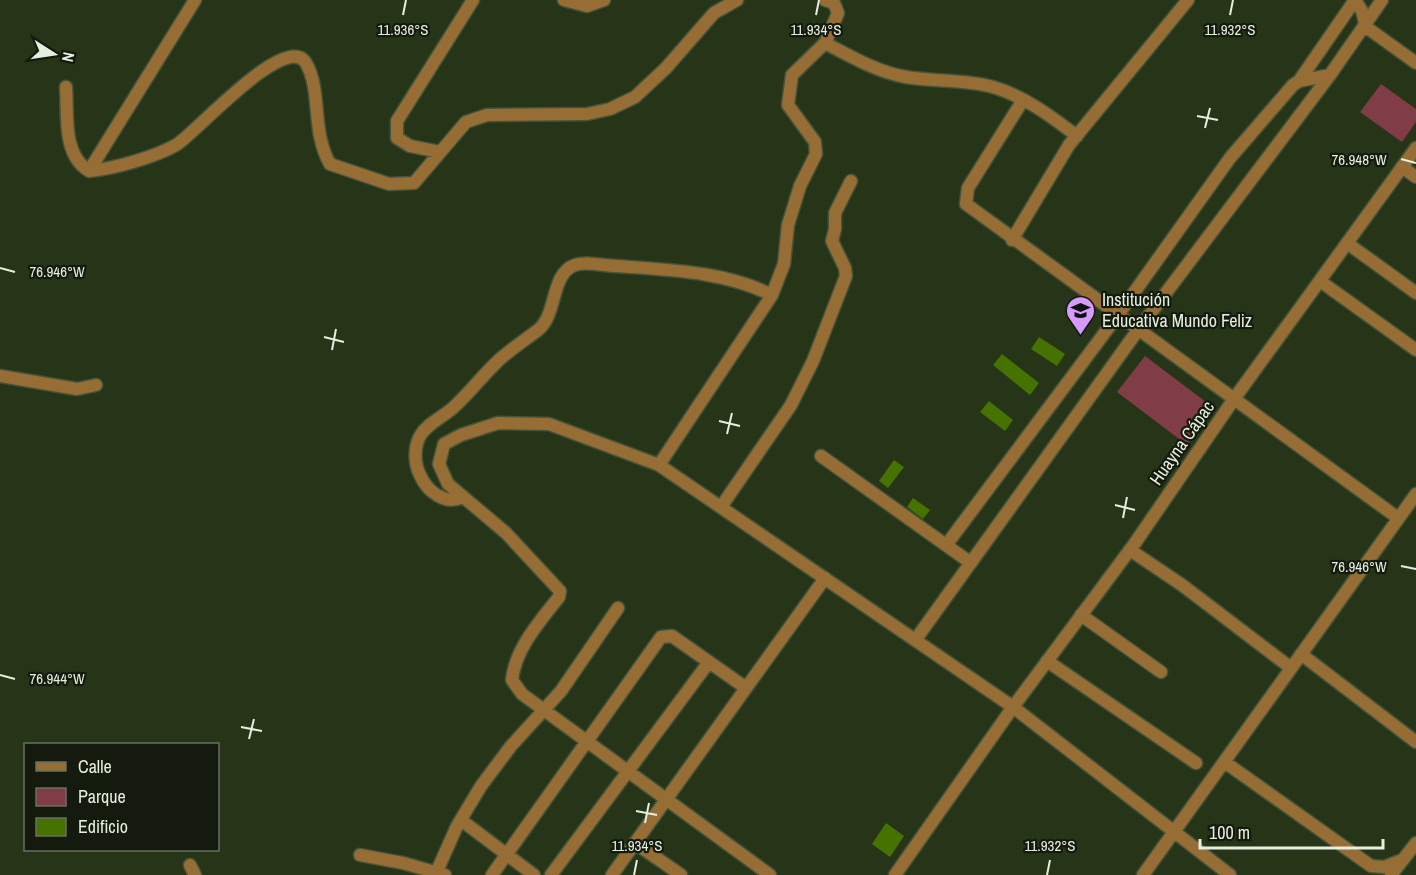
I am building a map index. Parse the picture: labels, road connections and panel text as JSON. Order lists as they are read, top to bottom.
{
  "streets": {
    "street": ["Huayna Cápac"]
  },
  "places": {
    "school or university": ["Institución Educativa Mundo Feliz"]
  },
  "legend": ["Calle", "Parque", "Edificio"],
  "scale_bar": "100 m",
  "north": "right",
  "coordinates": [
    "11.936°S",
    "11.934°S",
    "11.932°S",
    "76.948°W",
    "76.946°W",
    "76.944°W"
  ]
}
